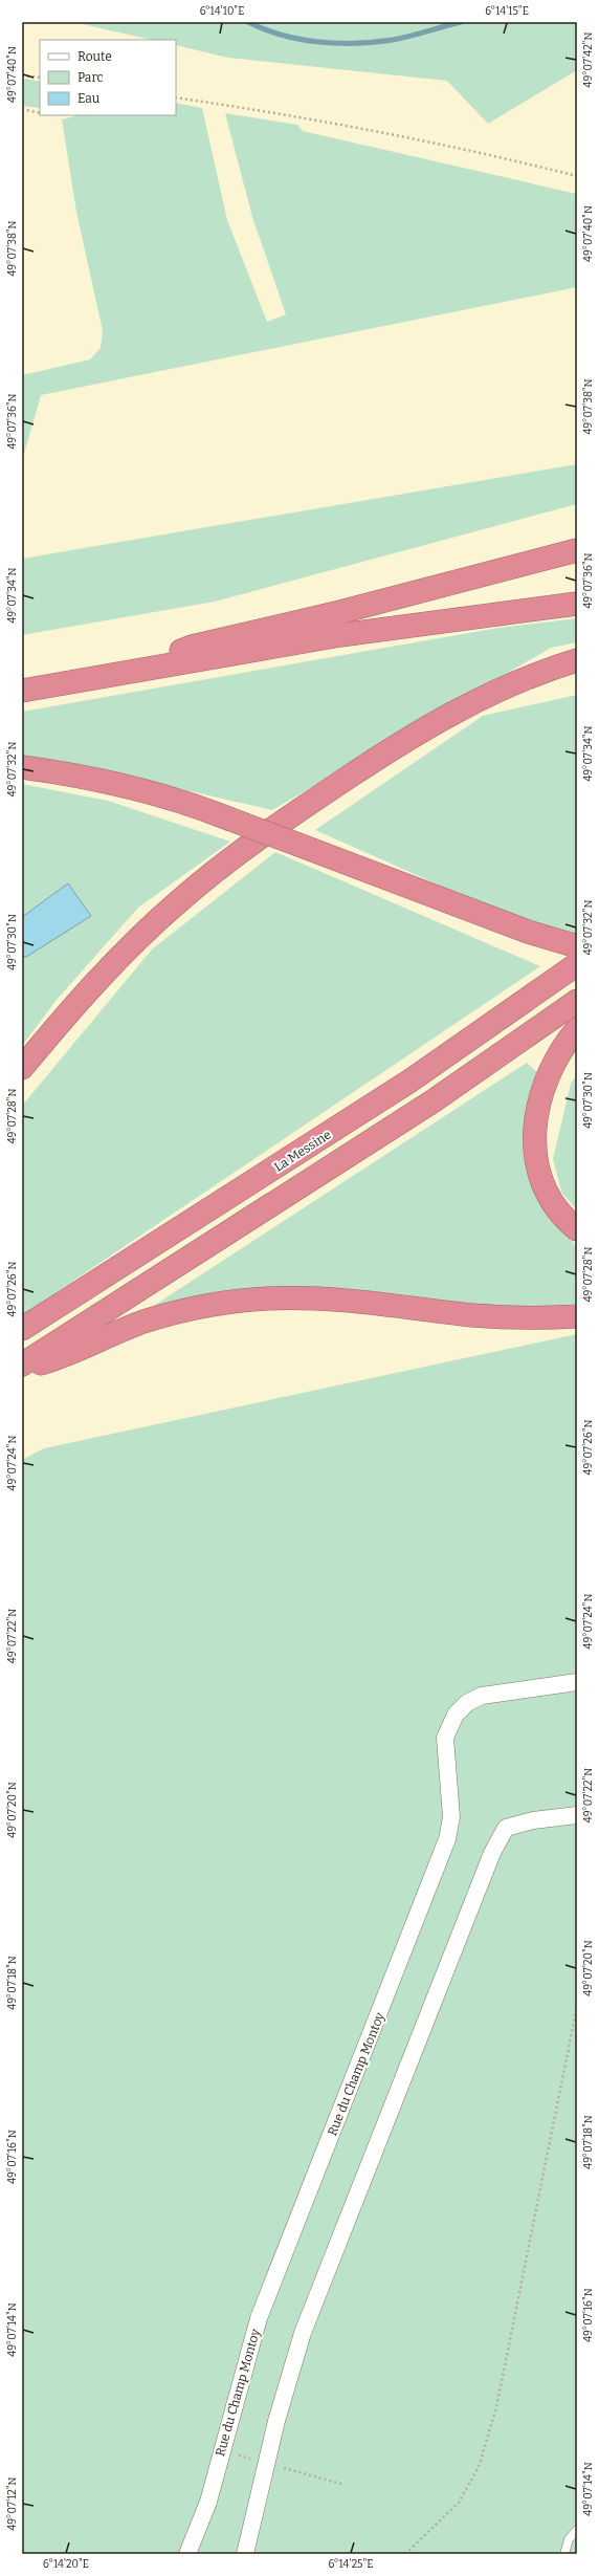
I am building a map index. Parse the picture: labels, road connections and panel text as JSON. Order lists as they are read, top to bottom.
{
  "streets": {
    "highway": ["La Messine"],
    "street": ["Rue du Champ Montoy"]
  },
  "legend": ["Route", "Parc", "Eau"],
  "coordinates": [
    "6°14'10\"E",
    "6°14'15\"E",
    "49°07'42\"N",
    "49°07'40\"N",
    "49°07'38\"N",
    "49°07'36\"N",
    "49°07'34\"N",
    "49°07'32\"N",
    "49°07'30\"N",
    "49°07'28\"N",
    "49°07'26\"N",
    "49°07'24\"N",
    "49°07'22\"N",
    "49°07'20\"N",
    "49°07'18\"N",
    "49°07'16\"N",
    "49°07'14\"N",
    "49°07'12\"N",
    "6°14'20\"E",
    "6°14'25\"E"
  ]
}
